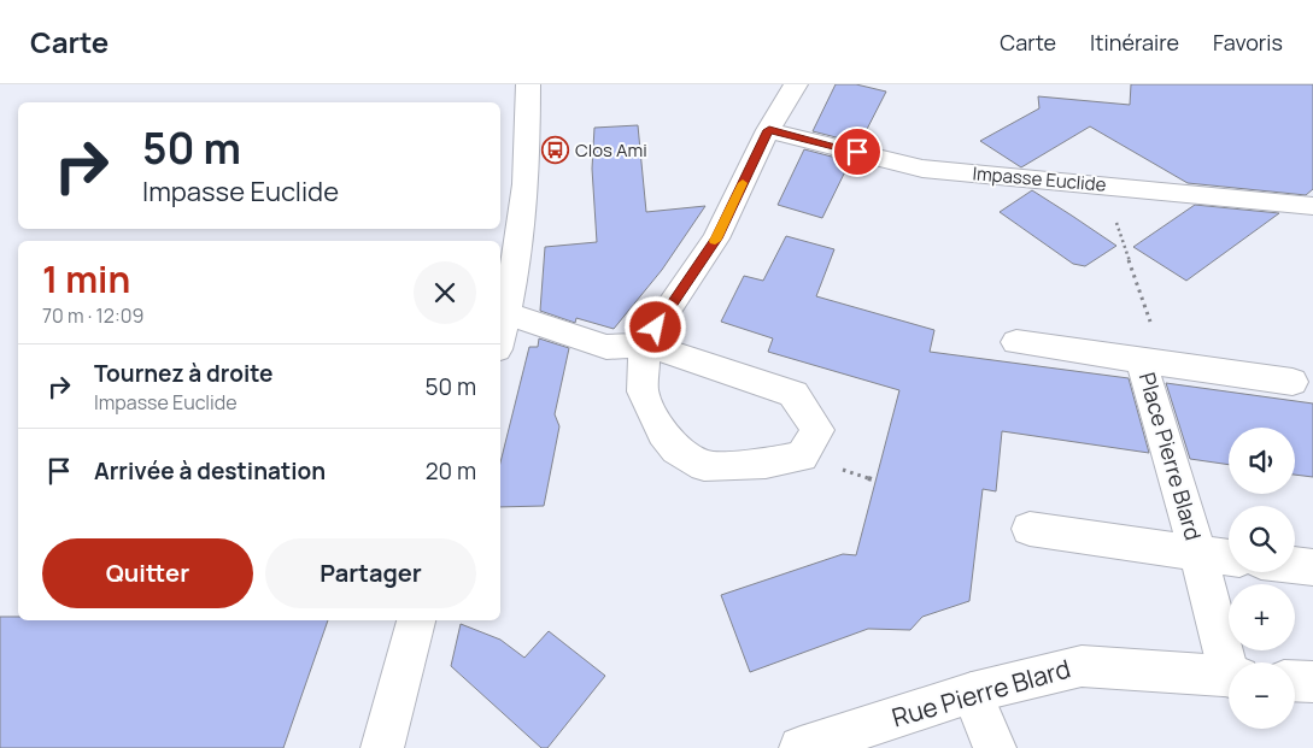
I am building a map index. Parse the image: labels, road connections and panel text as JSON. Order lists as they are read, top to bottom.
{
  "streets": {
    "street": ["Impasse Euclide", "Place Pierre Blard", "Rue Pierre Blard"]
  },
  "places": {
    "bus stop": ["Clos Ami"]
  },
  "page": {
    "header": "Carte",
    "nav": ["Carte", "Itinéraire", "Favoris"],
    "turn": ["50 m", "Impasse Euclide"],
    "heading": ["1 min", "70 m · 12:09"],
    "list": [
      {
        "name": "Tournez à droite",
        "note": "Impasse Euclide",
        "value": "50 m"
      },
      {
        "name": "Arrivée à destination",
        "value": "20 m"
      }
    ],
    "map_buttons": ["+", "−"],
    "buttons": ["Quitter", "Partager"]
  }
}
